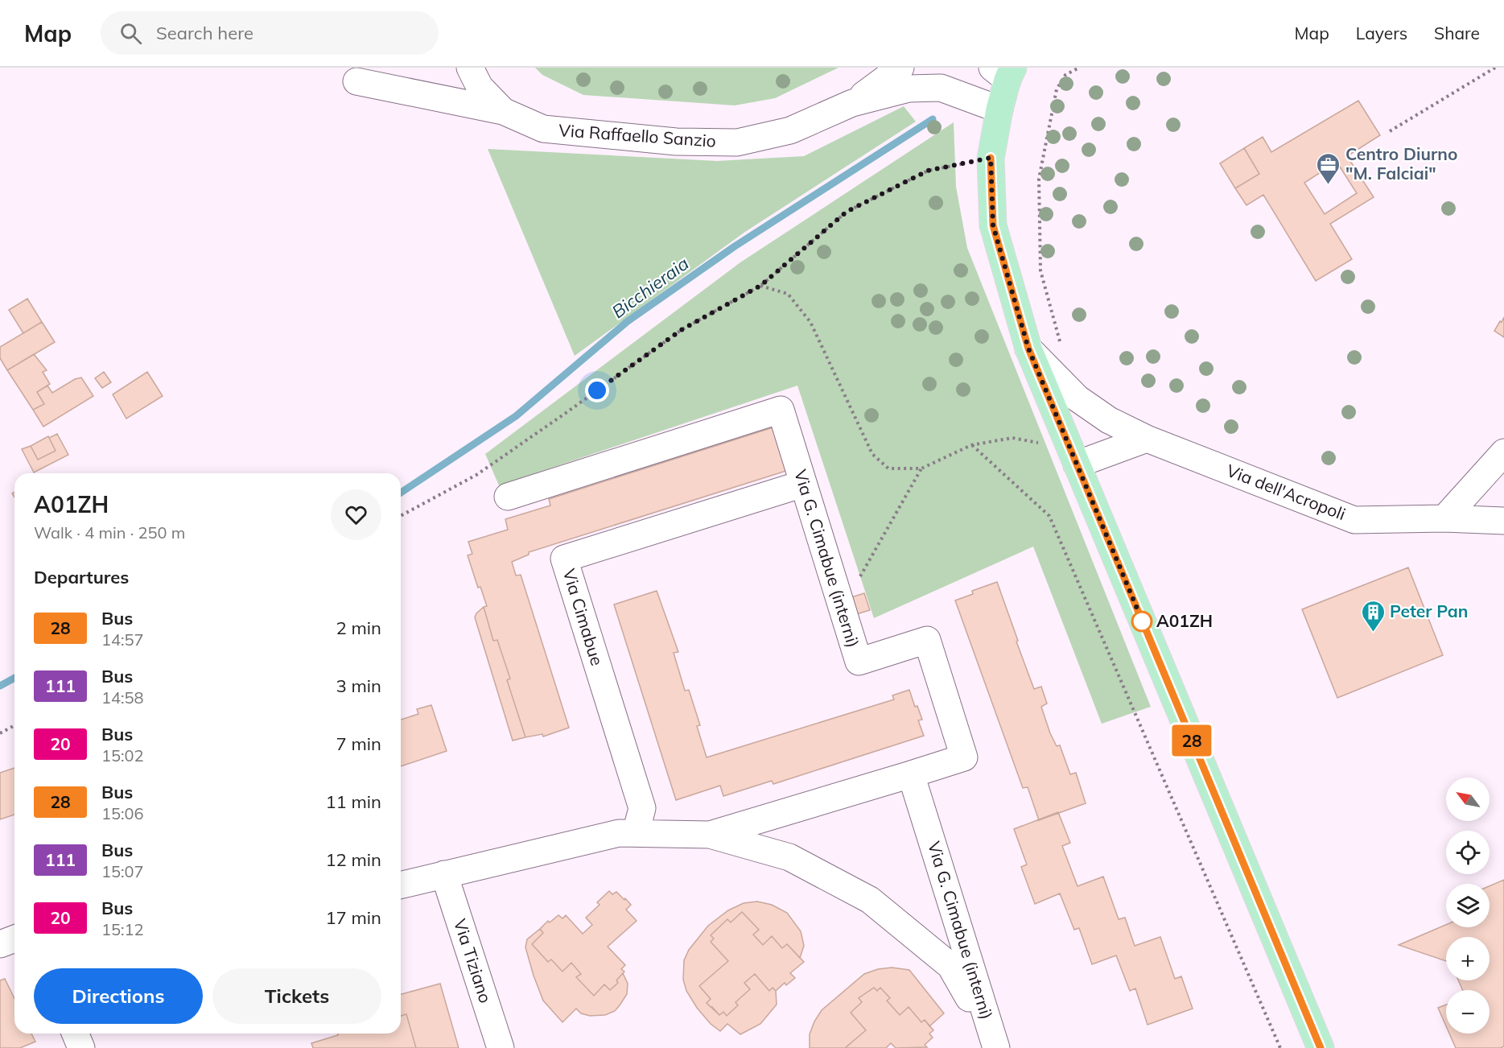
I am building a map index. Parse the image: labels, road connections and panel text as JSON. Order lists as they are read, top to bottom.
{
  "streets": {
    "street": [
      "Via Raffaello Sanzio",
      "Via dell'Acropoli",
      "Via G. Cimabue (interni)",
      "Via Cimabue",
      "Via Tiziano"
    ]
  },
  "crossings": [
    ["Via G. Cimabue (interni)", "Via Cimabue"]
  ],
  "water": ["Bicchieraia"],
  "places": {
    "office": ["Centro Diurno \"M. Falciai\""],
    "other": ["A01ZH"],
    "building": ["Peter Pan"]
  },
  "lines": ["bus line 28"],
  "north": "top left",
  "page": {
    "header": "Map",
    "search": "Search here",
    "nav": ["Map", "Layers", "Share"],
    "on_map": "28",
    "heading": [
      ["A01ZH", "Walk · 4 min · 250 m"],
      "Departures"
    ],
    "list": [
      {
        "mark": "28",
        "name": "Bus",
        "note": "14:57",
        "value": "2 min"
      },
      {
        "mark": "111",
        "name": "Bus",
        "note": "14:58",
        "value": "3 min"
      },
      {
        "mark": "20",
        "name": "Bus",
        "note": "15:02",
        "value": "7 min"
      },
      {
        "mark": "28",
        "name": "Bus",
        "note": "15:06",
        "value": "11 min"
      },
      {
        "mark": "111",
        "name": "Bus",
        "note": "15:07",
        "value": "12 min"
      },
      {
        "mark": "20",
        "name": "Bus",
        "note": "15:12",
        "value": "17 min"
      }
    ],
    "map_buttons": ["+", "−"],
    "buttons": ["Directions", "Tickets"]
  }
}
